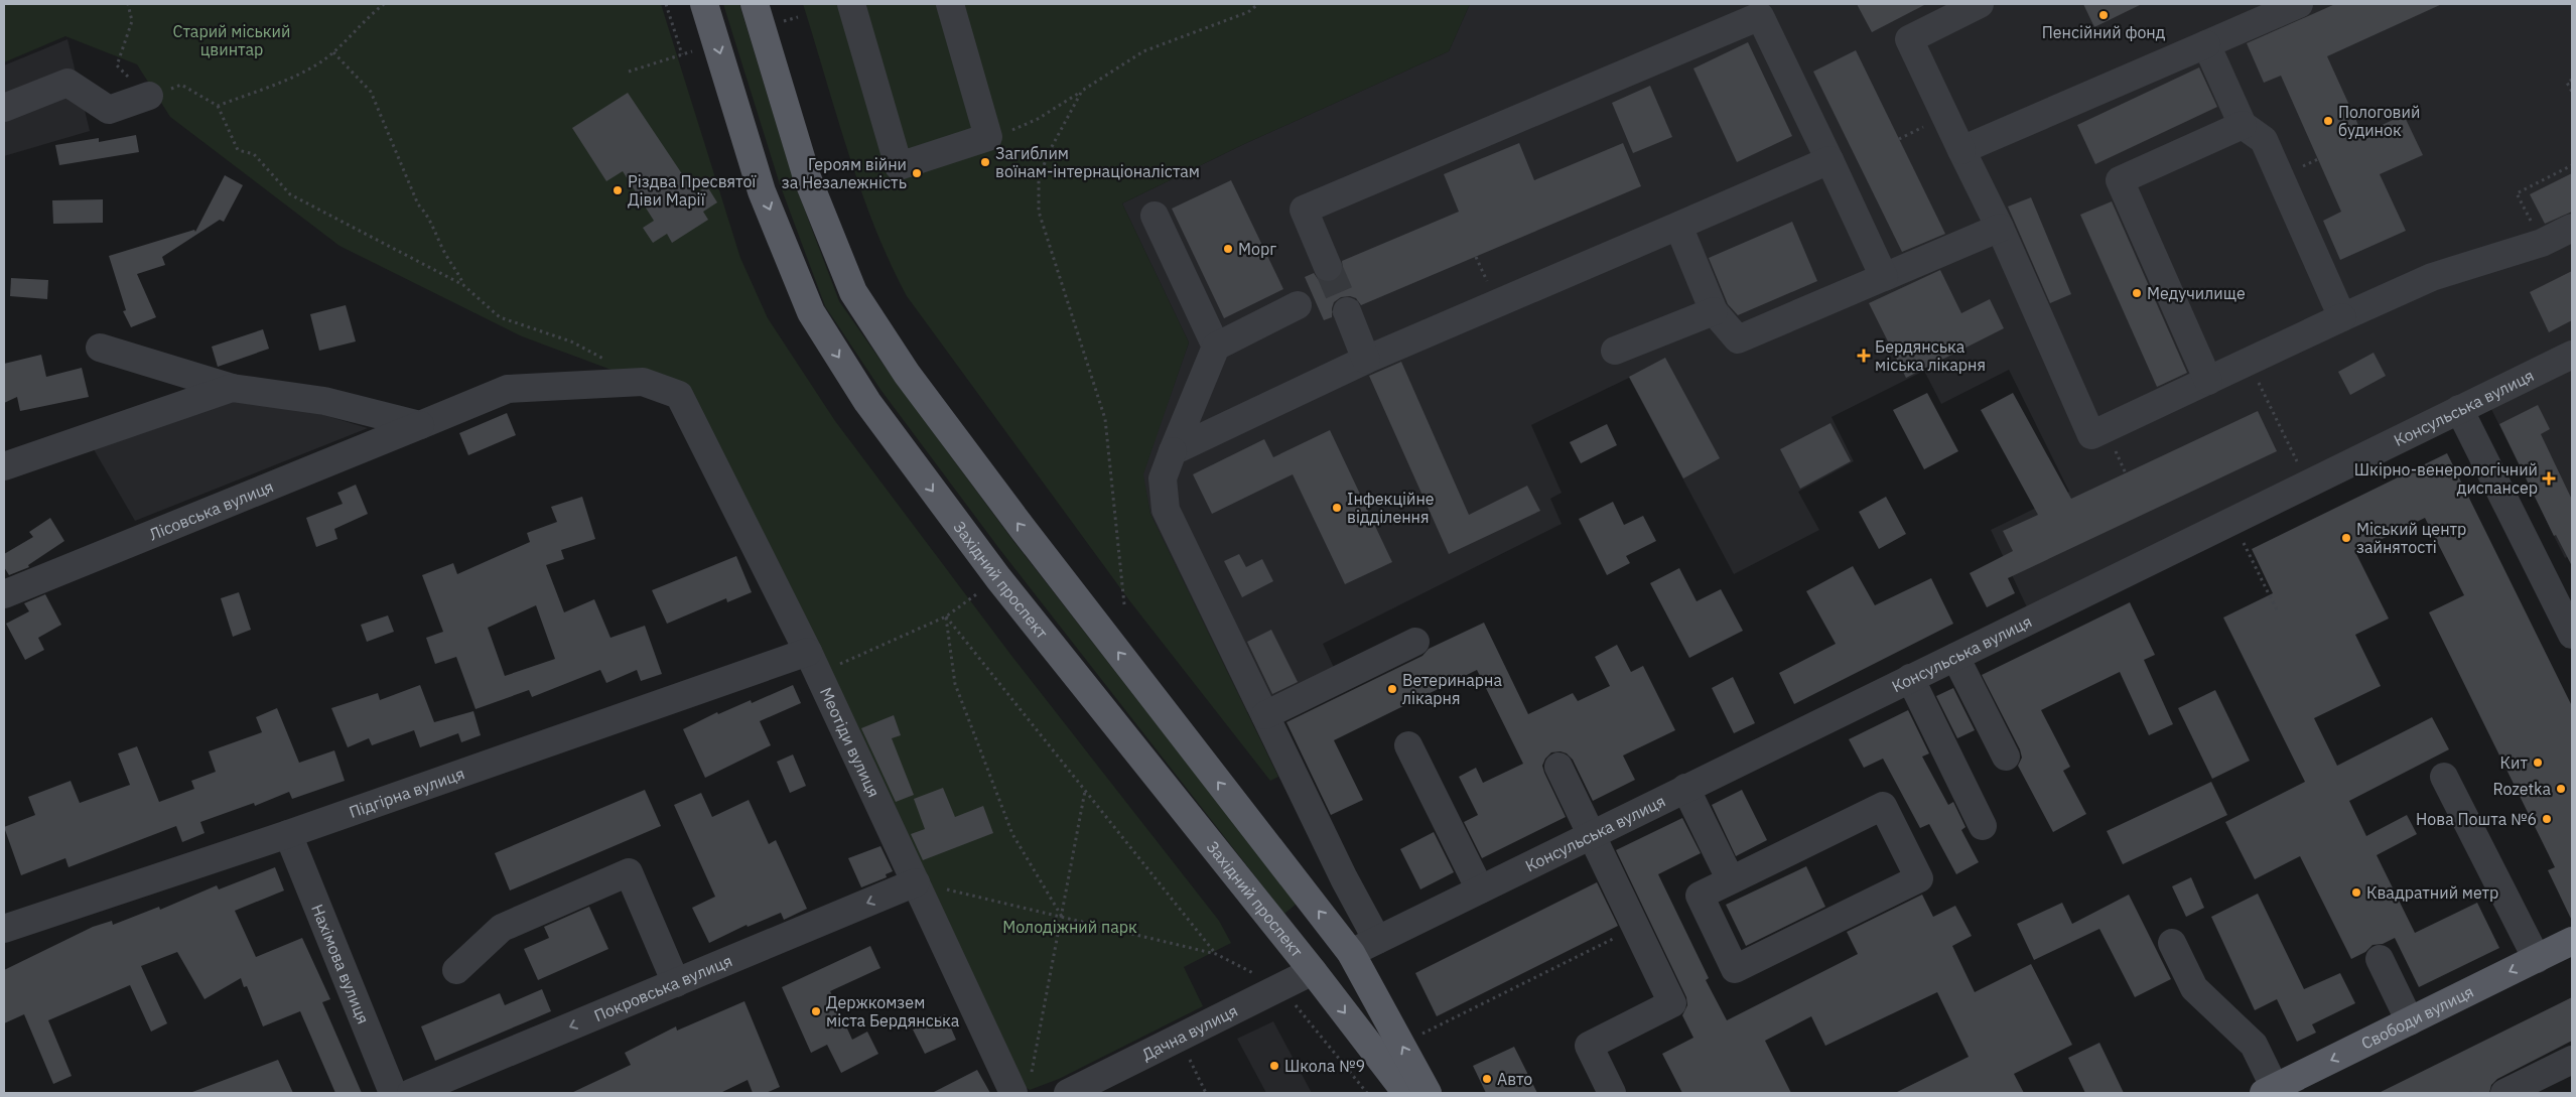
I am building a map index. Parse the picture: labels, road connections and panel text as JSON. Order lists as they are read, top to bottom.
{
  "streets": {
    "main road": ["Західний проспект", "Свободи вулиця"],
    "street": [
      "Консульська вулиця",
      "Лісовська вулиця",
      "Меотіди вулиця",
      "Підгірна вулиця",
      "Нахімова вулиця",
      "Покровська вулиця",
      "Дачна вулиця"
    ]
  },
  "crossings": [
    ["Лісовська вулиця", "Меотіди вулиця"],
    ["Західний проспект", "Дачна вулиця"],
    ["Меотіди вулиця", "Підгірна вулиця"],
    ["Меотіди вулиця", "Покровська вулиця"],
    ["Підгірна вулиця", "Нахімова вулиця"]
  ],
  "one_way": ["Покровська вулиця", "Свободи вулиця"],
  "parks": ["Старий міський цвинтар", "Молодіжний парк"],
  "places": {
    "other": [
      "Пенсійний фонд",
      "Пологовий будинок",
      "Загиблим воїнам-інтернаціоналістам",
      "Героям війни за Незалежність",
      "Різдва Пресвятої Діви Марії",
      "Морг",
      "Медучилище",
      "Інфекційне відділення",
      "Міський центр зайнятості",
      "Ветеринарна лікарня",
      "Кит",
      "Rozetka",
      "Нова Пошта №6",
      "Квадратний метр",
      "Держкомзем міста Бердянська",
      "Школа №9",
      "Авто"
    ],
    "health": ["Бердянська міська лікарня", "Шкірно-венерологічний диспансер"]
  }
}
